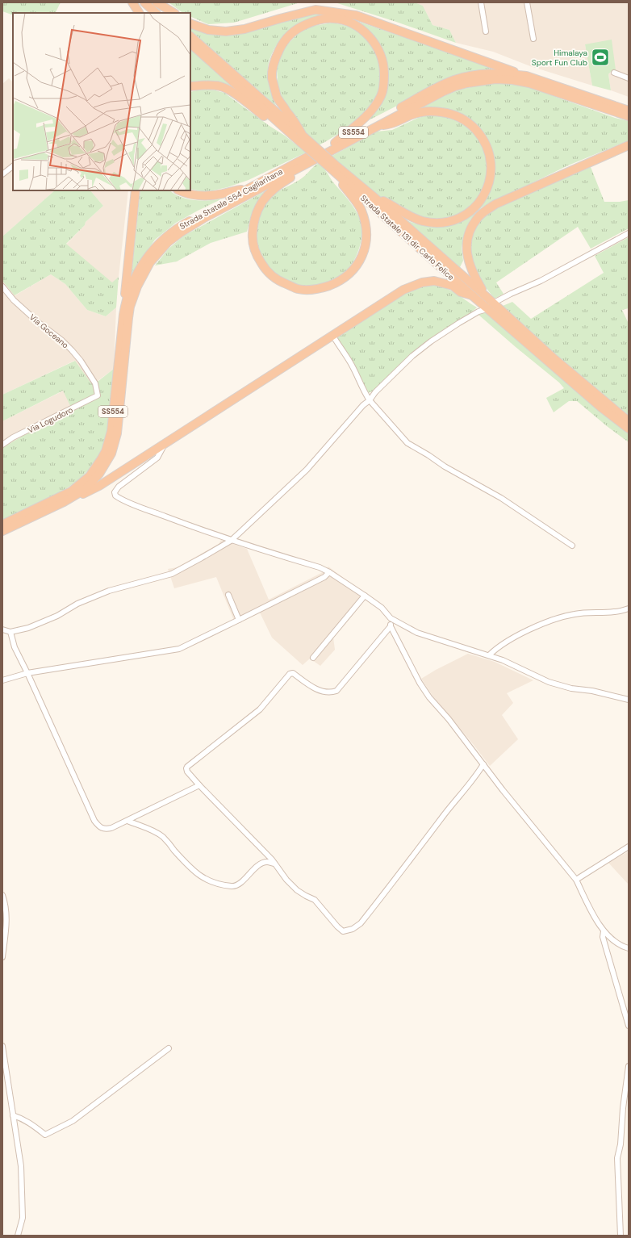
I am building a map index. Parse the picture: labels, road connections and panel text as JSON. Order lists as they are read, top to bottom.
{
  "streets": {
    "highway": ["SS554", "Strada Statale 554 Cagliaritana", "Strada Statale 131 dir Carlo Felice"],
    "street": ["Via Goceano", "Via Logudoro"]
  },
  "crossings": [
    ["SS554", "Strada Statale 554 Cagliaritana"],
    ["Via Goceano", "Via Logudoro"]
  ],
  "places": {
    "sports": ["Himalaya Sport Fun Club"]
  }
}
